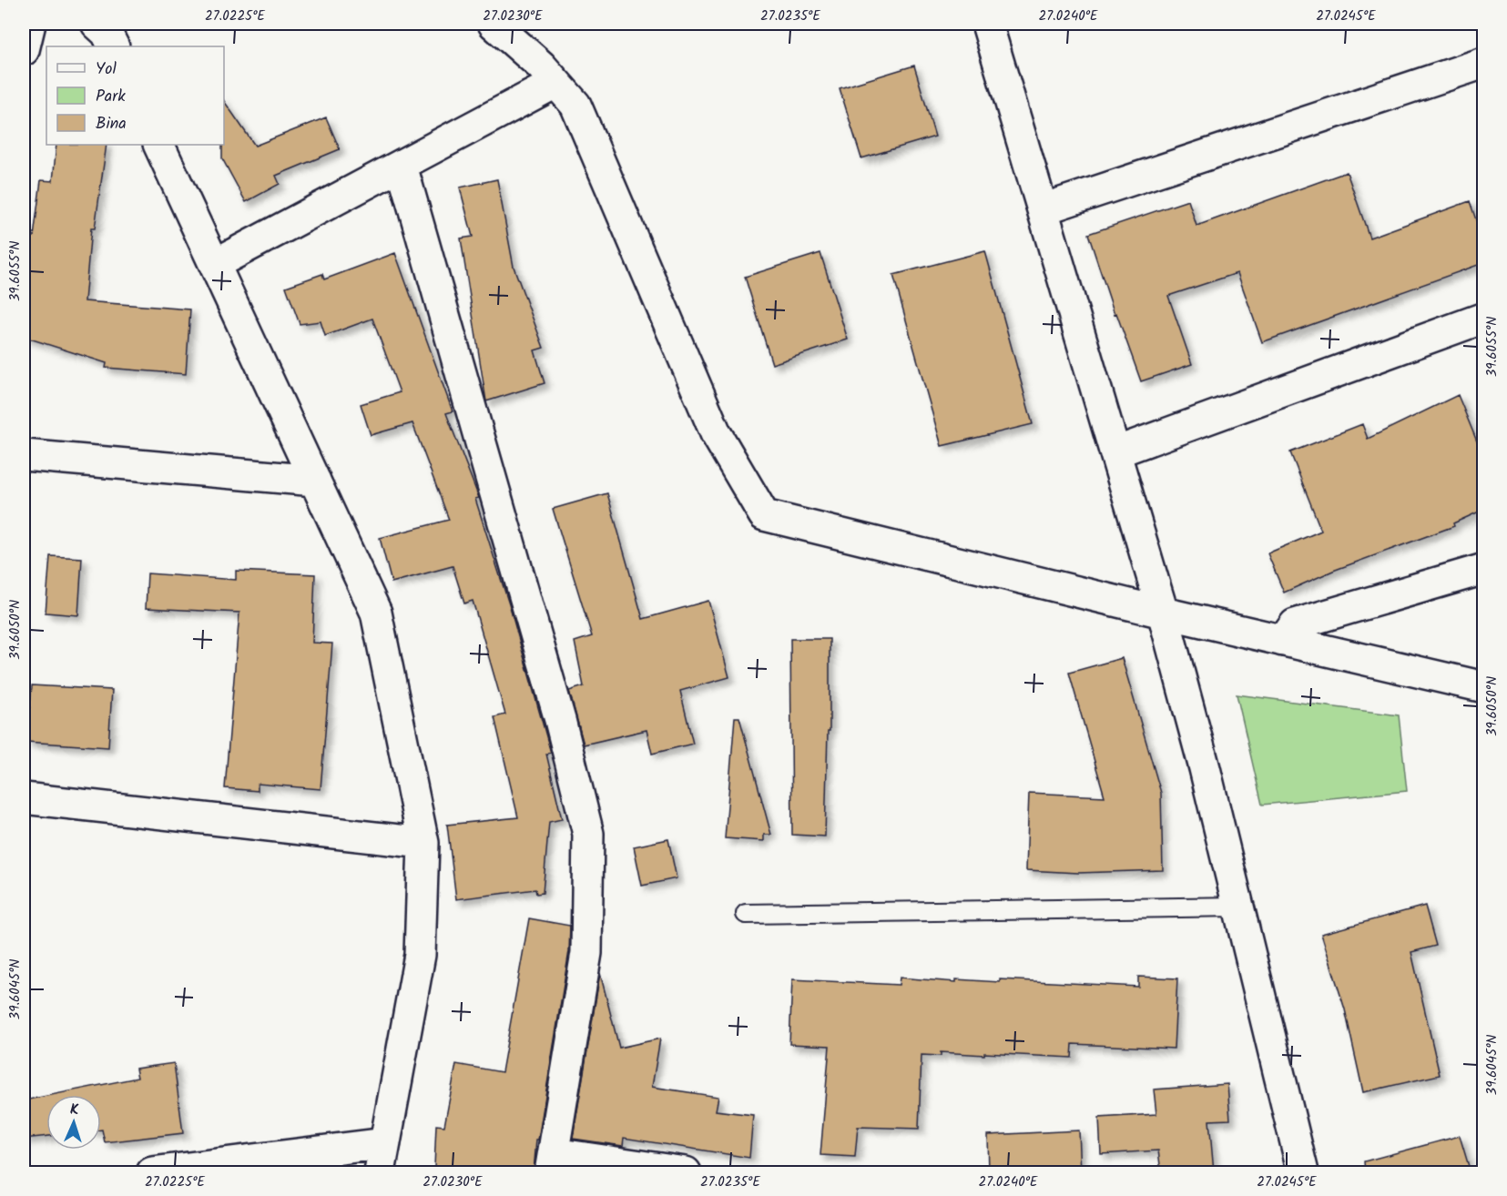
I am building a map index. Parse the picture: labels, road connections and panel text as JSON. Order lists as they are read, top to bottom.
{
  "legend": ["Yol", "Park", "Bina"],
  "north": "top",
  "coordinates": [
    "27.0225°E",
    "27.0230°E",
    "27.0235°E",
    "27.0240°E",
    "27.0245°E",
    "39.6055°N",
    "39.6050°N",
    "39.6045°N"
  ]
}
